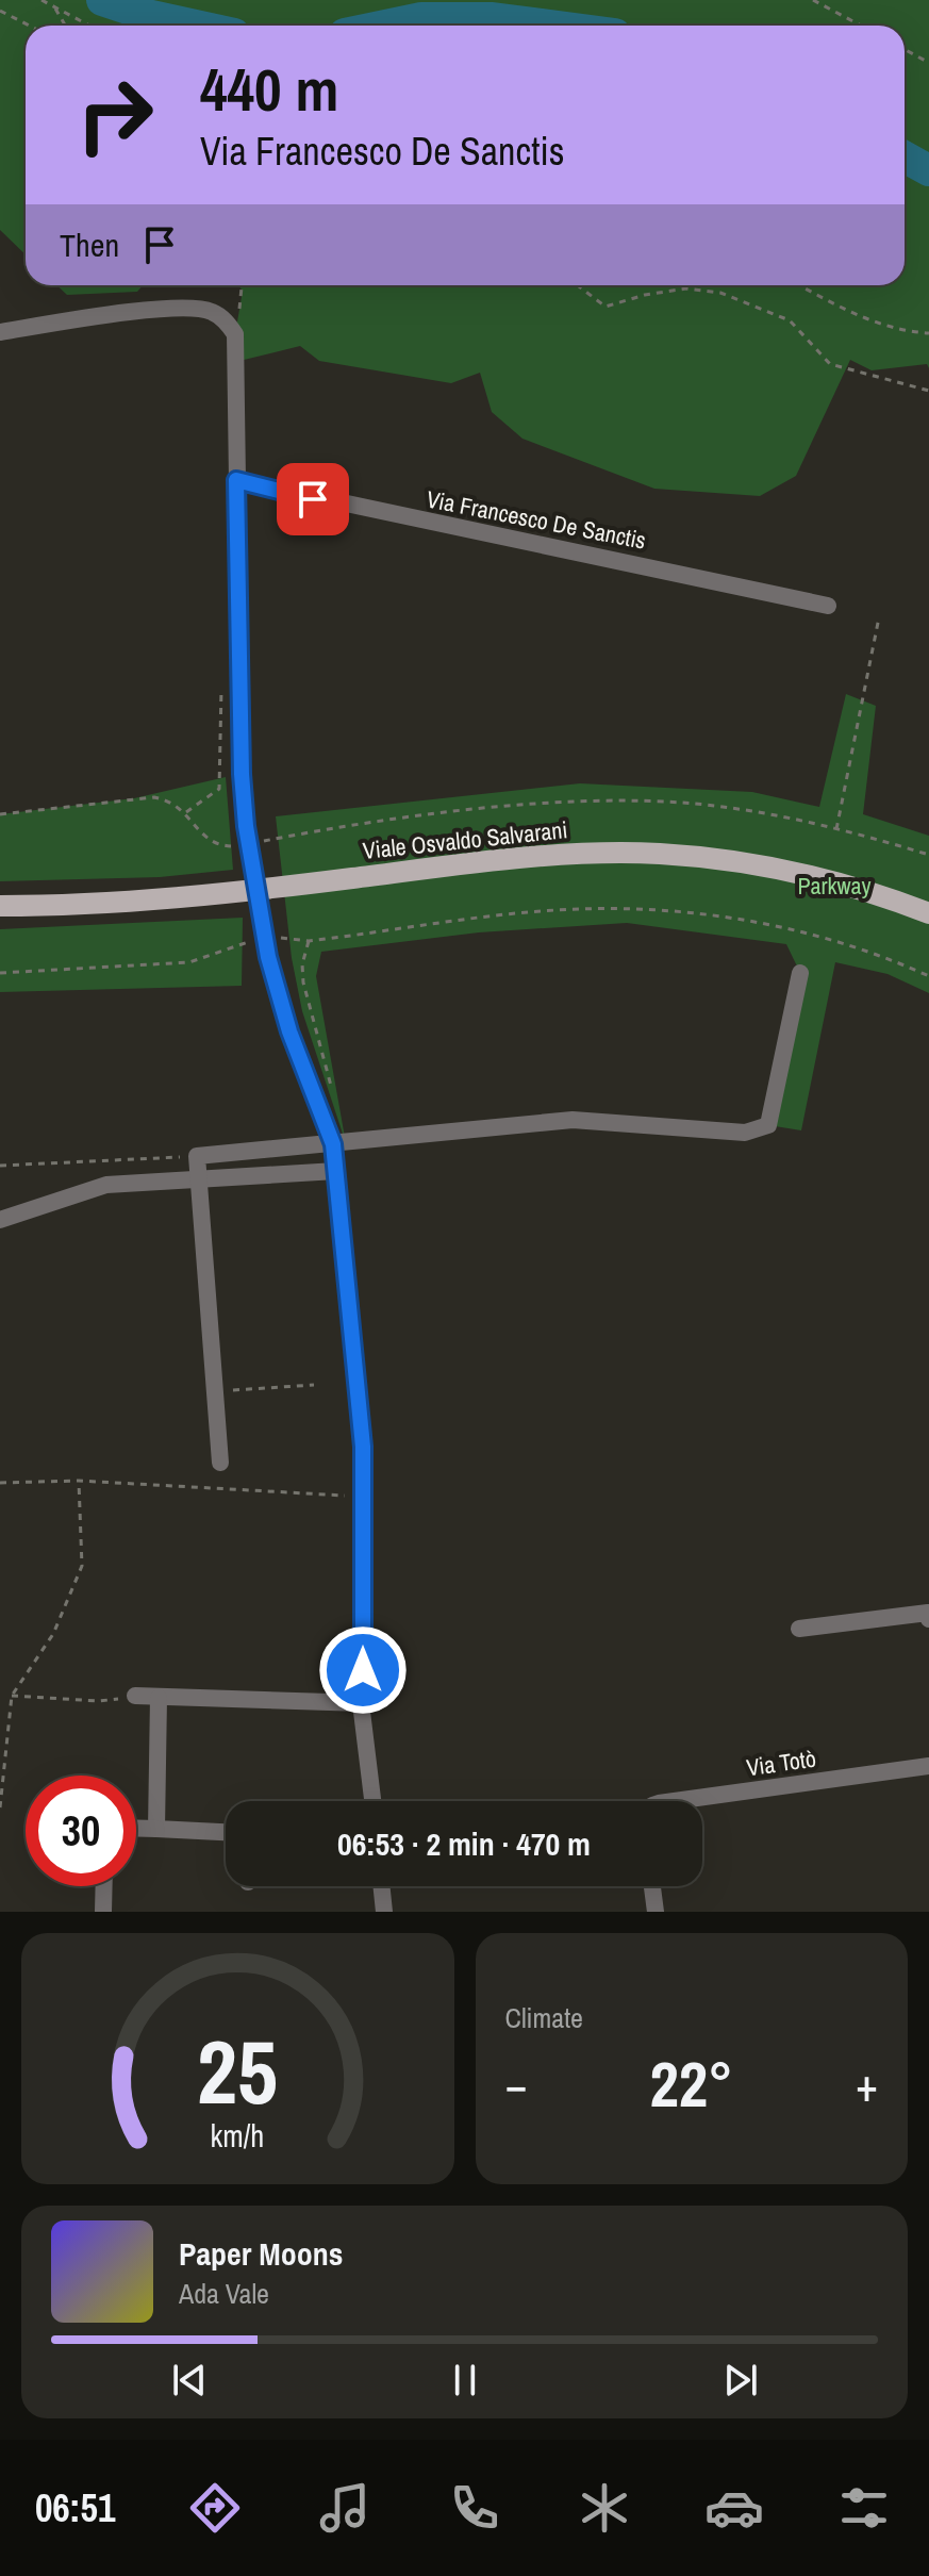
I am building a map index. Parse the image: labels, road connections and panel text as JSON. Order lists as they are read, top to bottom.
{
  "streets": {
    "main road": ["Viale Osvaldo Salvarani"],
    "street": ["Via Francesco De Sanctis", "Via Totò"]
  },
  "parks": ["Parkway"],
  "page": {
    "turn": ["440 m", "Via Francesco De Sanctis"],
    "then": "Then",
    "limit": "30",
    "trip": "06:53 · 2 min · 470 m",
    "tile": "Climate",
    "heat": ["−", "22°", "+"],
    "song": ["Paper Moons", "Ada Vale"],
    "tabs": "06:51",
    "gauge": ["25", "km/h"]
  }
}
